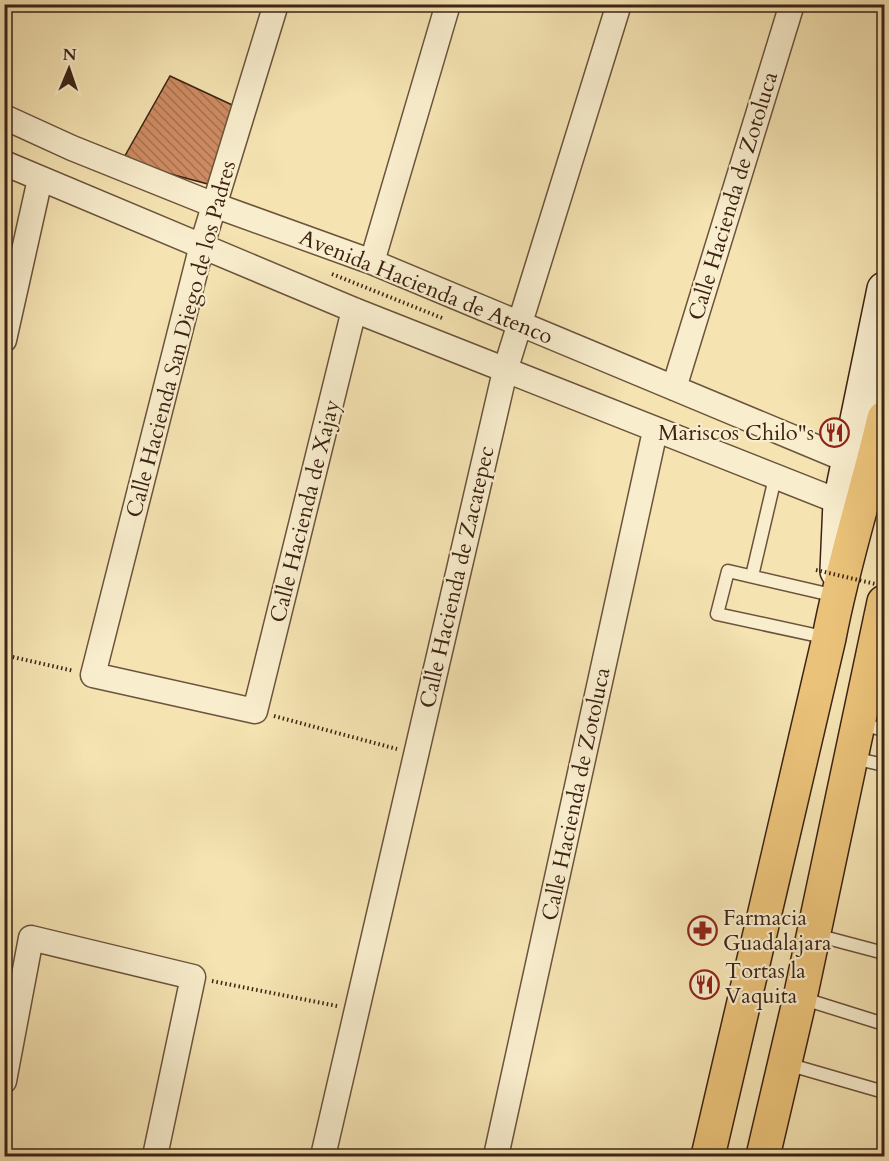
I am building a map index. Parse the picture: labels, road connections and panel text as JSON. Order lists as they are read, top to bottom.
{
  "streets": {
    "street": [
      "Calle Hacienda de Zotoluca",
      "Avenida Hacienda de Atenco",
      "Calle Hacienda San Diego de los Padres",
      "Calle Hacienda de Xajay",
      "Calle Hacienda de Zacatepec"
    ]
  },
  "crossings": [
    ["Calle Hacienda de Zotoluca", "Avenida Hacienda de Atenco"],
    ["Avenida Hacienda de Atenco", "Calle Hacienda San Diego de los Padres"],
    ["Avenida Hacienda de Atenco", "Calle Hacienda de Xajay"],
    ["Avenida Hacienda de Atenco", "Calle Hacienda de Zacatepec"]
  ],
  "places": {
    "restaurant": ["Mariscos Chilo\"s", "Tortas la Vaquita"],
    "pharmacy": ["Farmacia Guadalajara"]
  },
  "north": "top"
}
